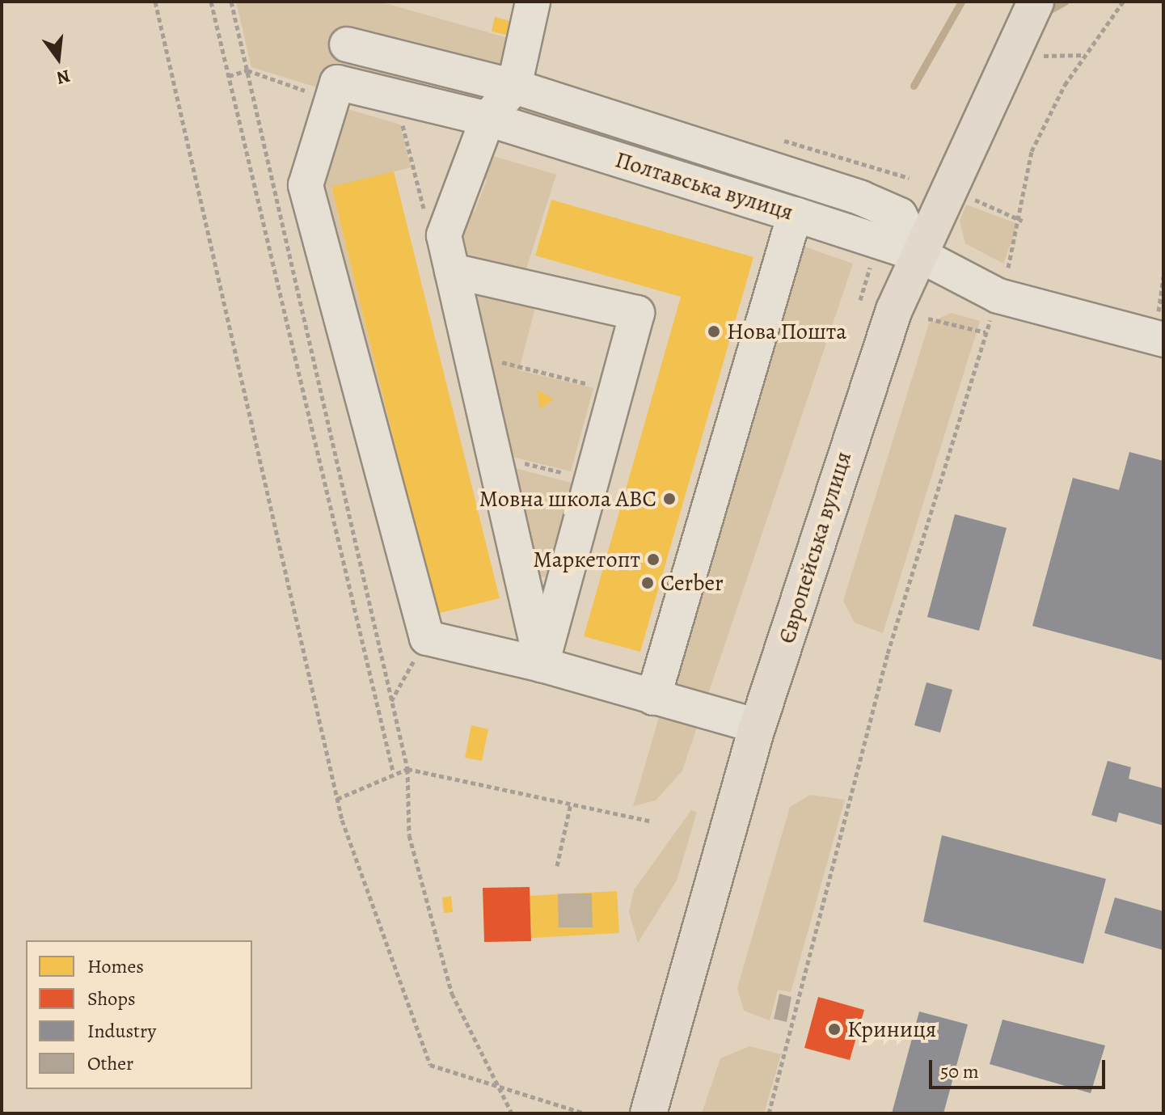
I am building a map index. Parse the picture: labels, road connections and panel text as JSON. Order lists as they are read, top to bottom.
{
  "streets": {
    "highway": ["Європейська вулиця"],
    "street": ["Полтавська вулиця"]
  },
  "crossings": [
    ["Полтавська вулиця", "Європейська вулиця"]
  ],
  "places": [
    "Нова Пошта",
    "Мовна школа ABC",
    "Маркетопт",
    "Cerber",
    "Криниця"
  ],
  "legend": [
    "Homes",
    "Shops",
    "Industry",
    "Other"
  ],
  "scale_bar": "50 m",
  "north": "bottom"
}
